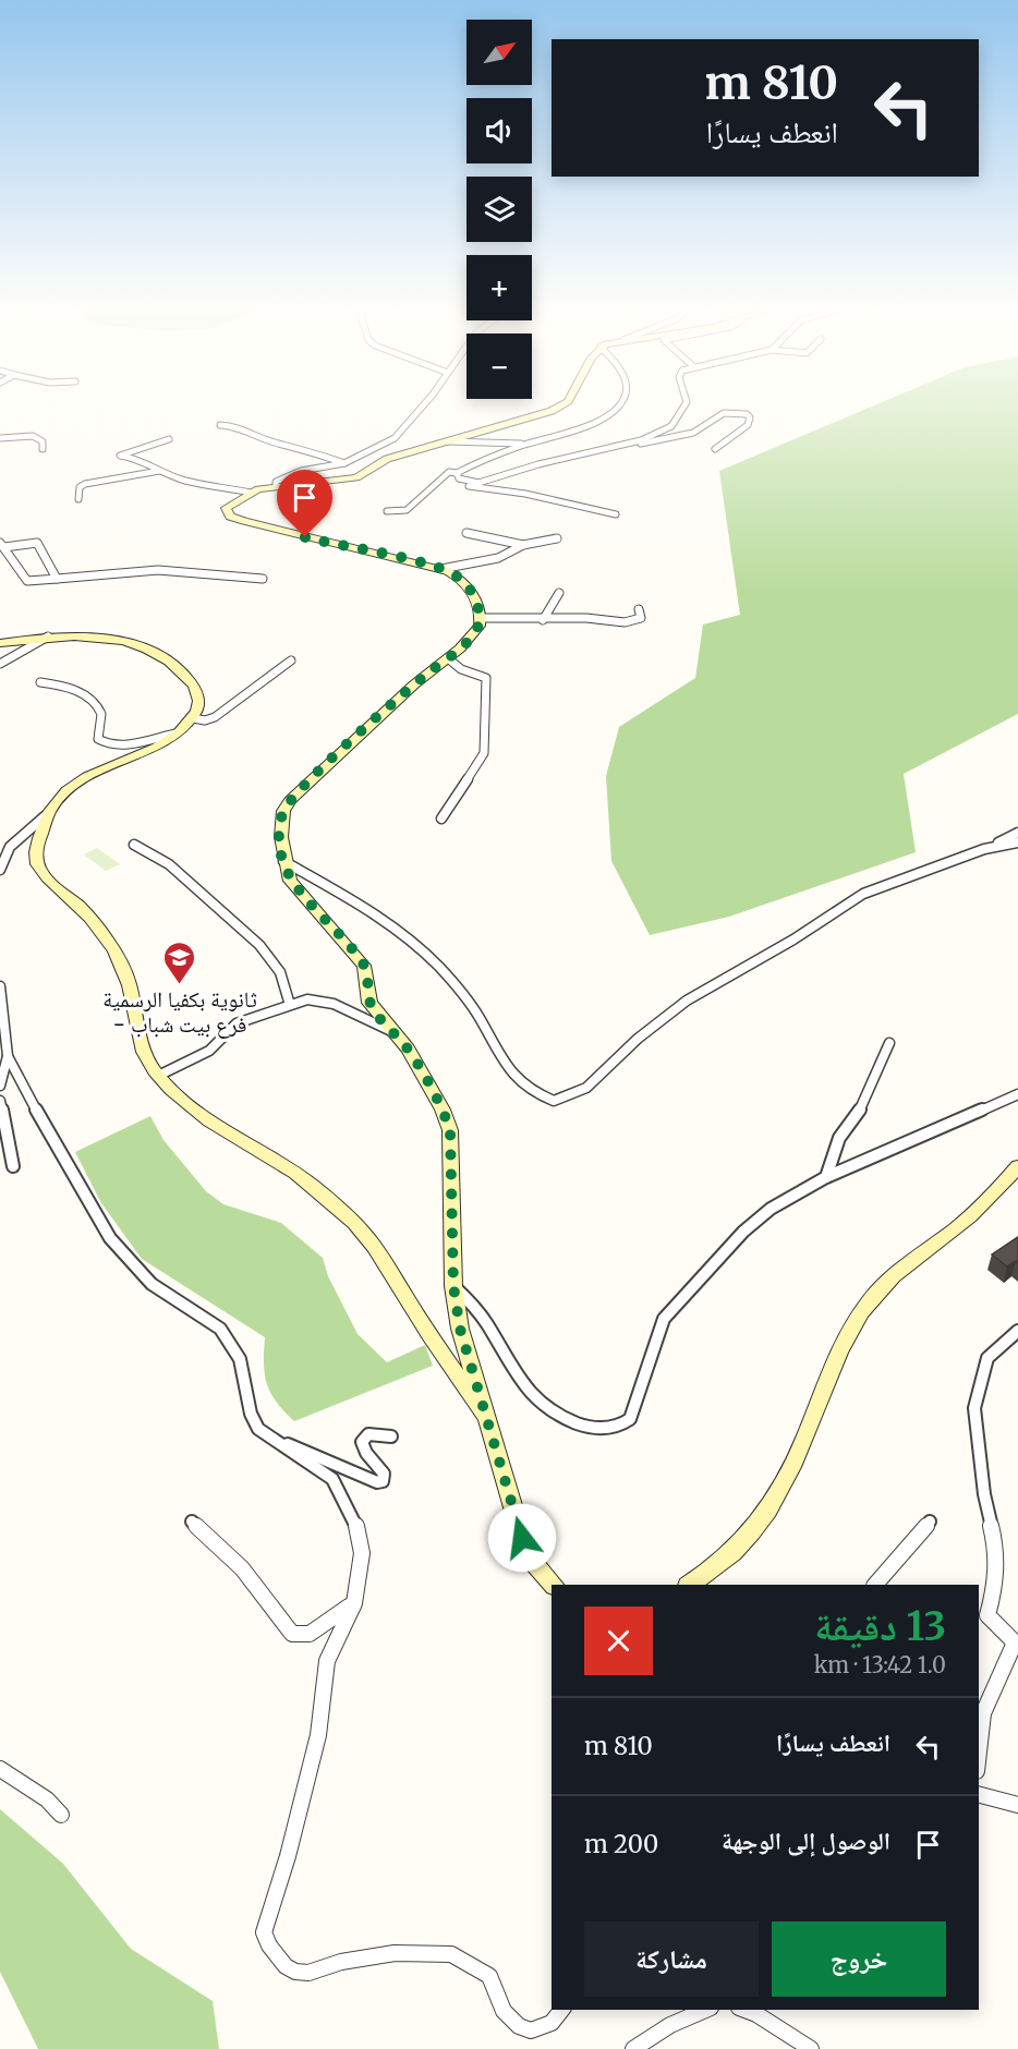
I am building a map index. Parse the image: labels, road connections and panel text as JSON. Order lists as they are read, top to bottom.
{
  "places": {
    "school or university": ["ثانوية بكفيا الرسمية - فرع بيت شباب"]
  },
  "north": "top right",
  "page": {
    "map_buttons": ["+", "−"],
    "turn": ["810 m", "انعطف يسارًا"],
    "heading": ["13 دقيقة", "1.0 km · 13:42"],
    "list": [
      {
        "name": "انعطف يسارًا",
        "value": "810 m"
      },
      {
        "name": "الوصول إلى الوجهة",
        "value": "200 m"
      }
    ],
    "buttons": ["خروج", "مشاركة"]
  }
}
